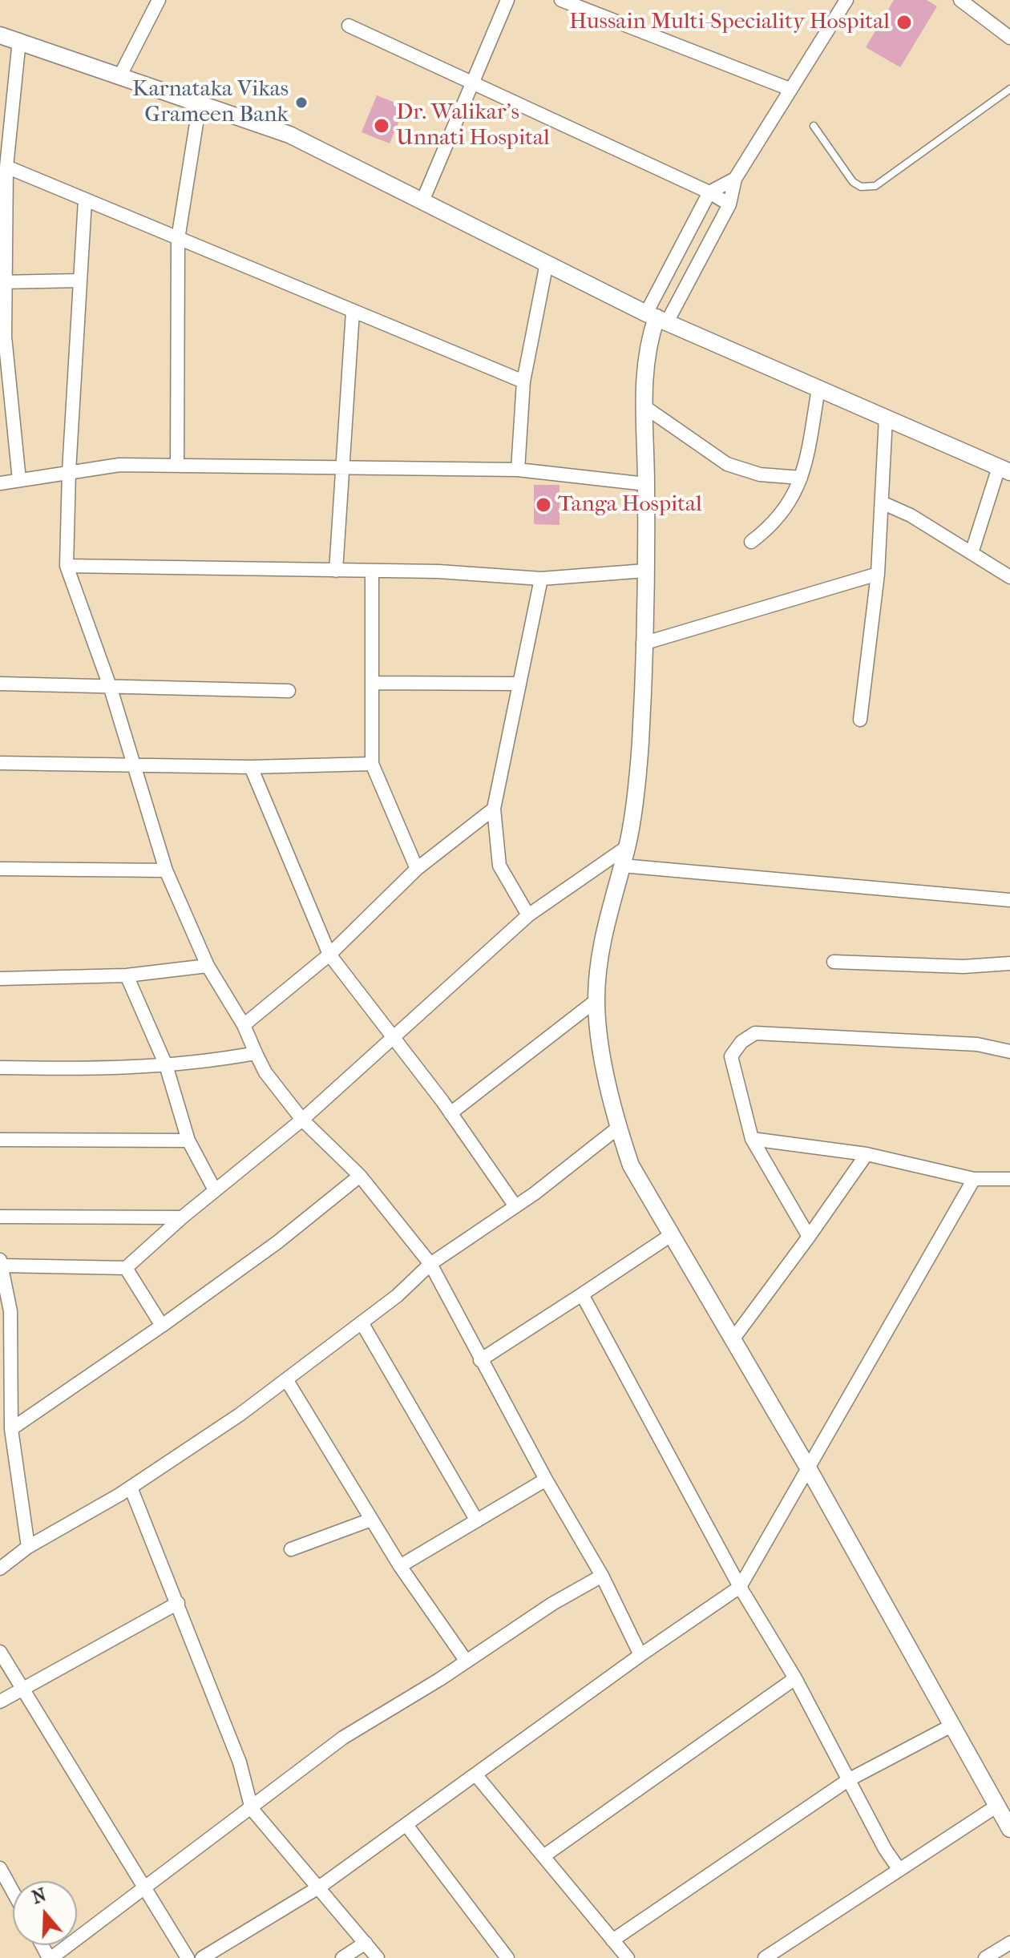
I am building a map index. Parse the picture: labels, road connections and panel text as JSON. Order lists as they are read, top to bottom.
{
  "places": [
    "Hussain Multi-Speciality Hospital",
    "Karnataka Vikas Grameen Bank",
    "Dr. Walikar's Unnati Hospital",
    "Tanga Hospital"
  ],
  "north": "top"
}
